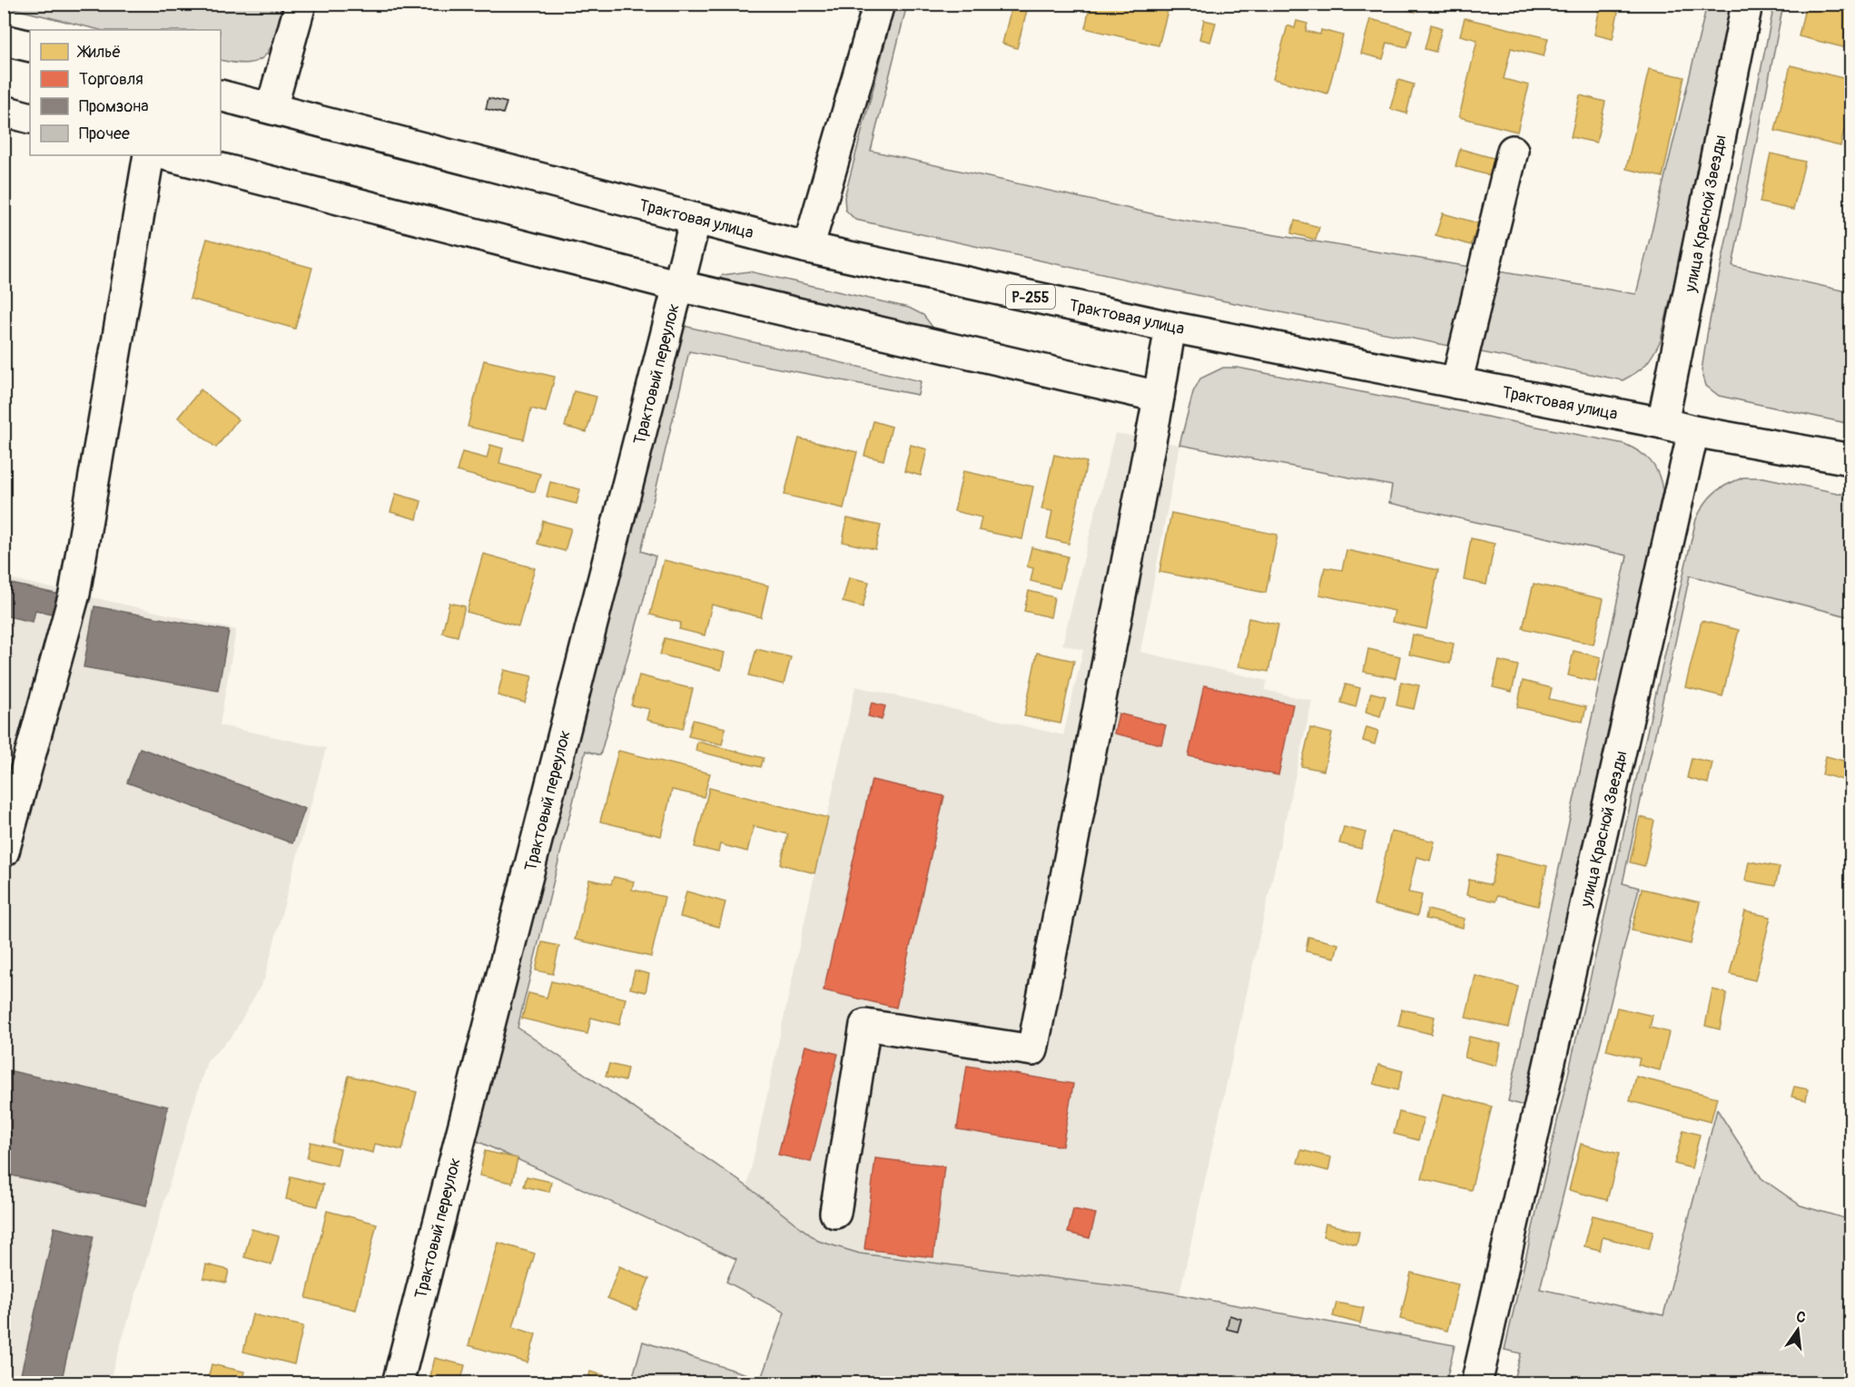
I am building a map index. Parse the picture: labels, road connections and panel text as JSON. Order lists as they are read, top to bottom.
{
  "streets": {
    "main road": [
      "улица Красной Звезды",
      "Трактовая улица",
      "Р-255",
      "Трактовый переулок"
    ]
  },
  "crossings": [
    ["улица Красной Звезды", "Трактовая улица"],
    ["Трактовая улица", "Трактовый переулок"]
  ],
  "legend": [
    "Жильё",
    "Торговля",
    "Промзона",
    "Прочее"
  ],
  "north": "top"
}
